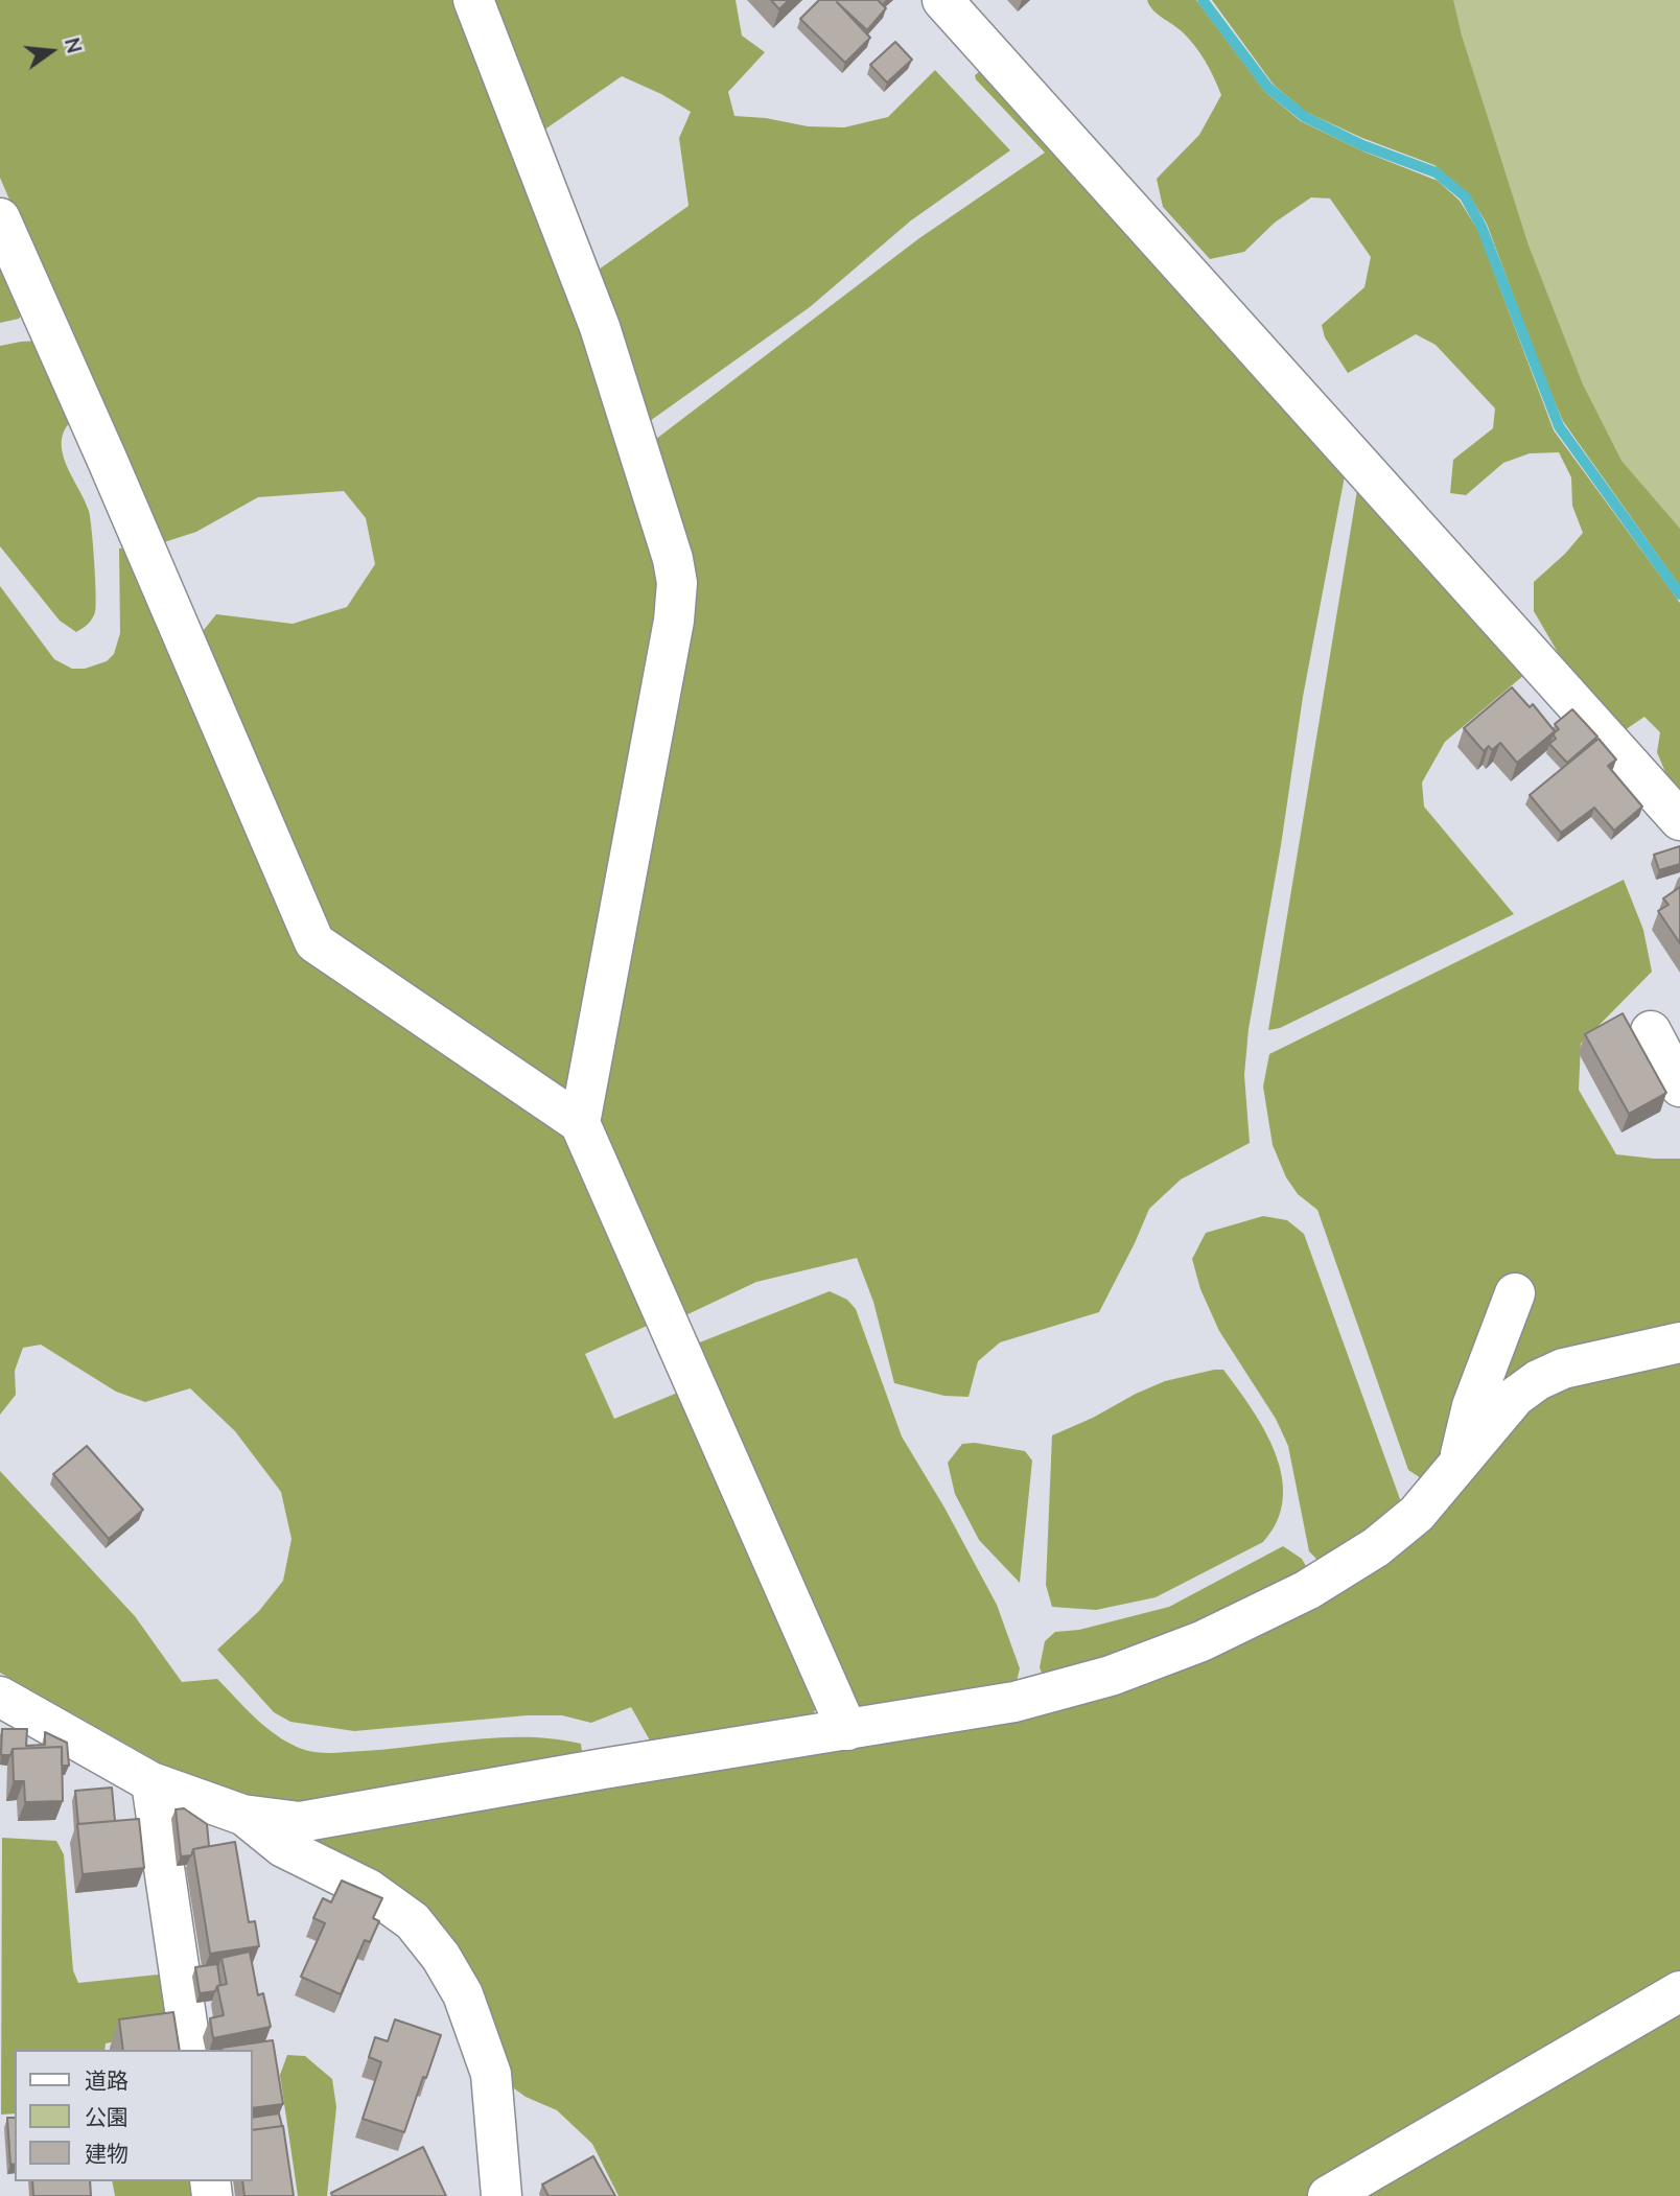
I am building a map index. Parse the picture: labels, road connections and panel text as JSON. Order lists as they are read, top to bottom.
{
  "legend": ["道路", "公園", "建物"],
  "north": "right"
}
